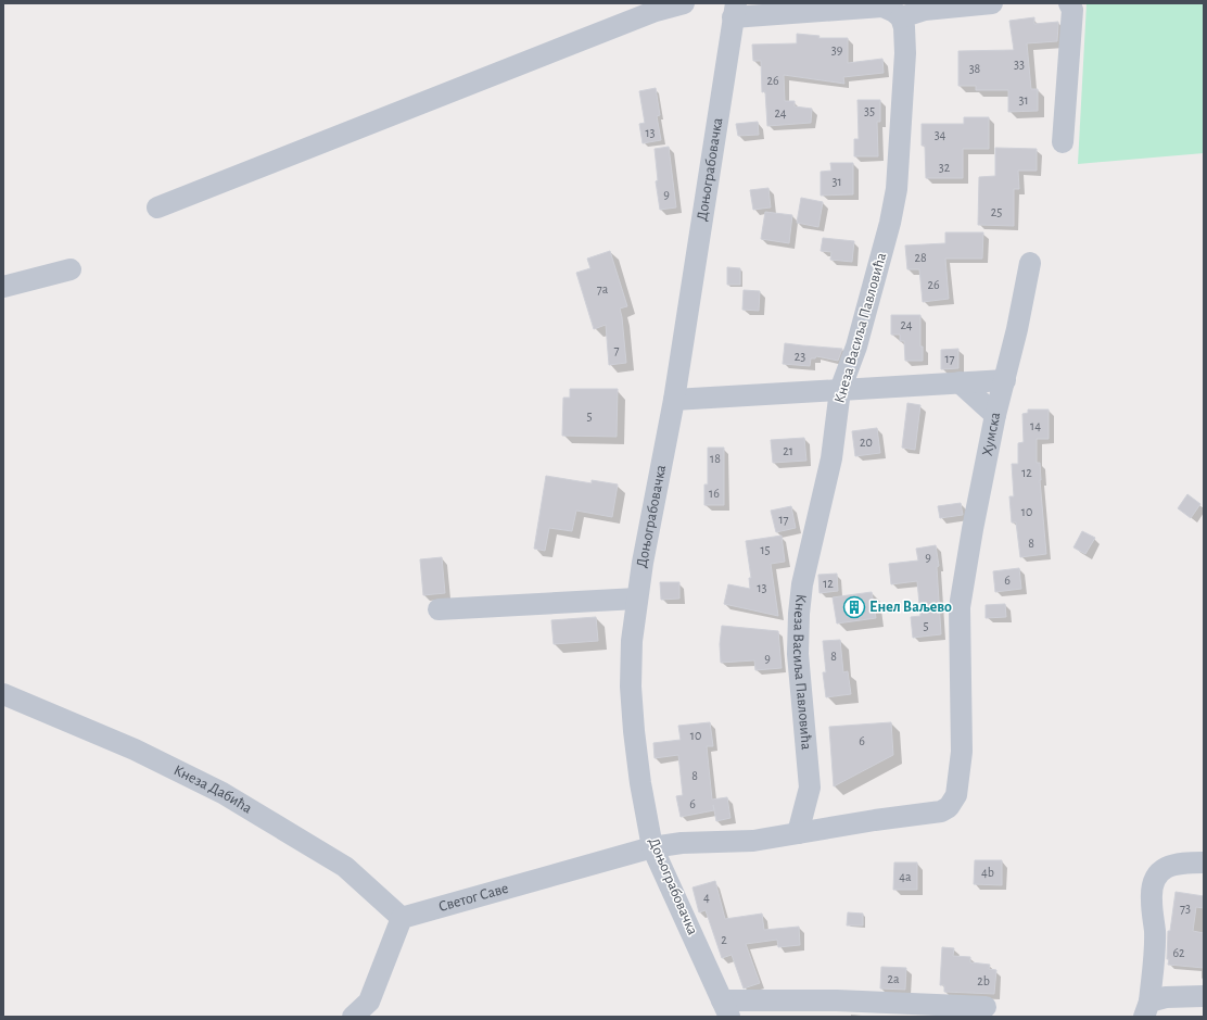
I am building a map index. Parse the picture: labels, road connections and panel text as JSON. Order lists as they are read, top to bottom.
{
  "streets": {
    "street": [
      "Доњограбовачка",
      "Кнеза Васиља Павловића",
      "Хумска",
      "Кнеза Дабића",
      "Светог Саве"
    ]
  },
  "crossings": [
    ["Доњограбовачка", "Светог Саве"],
    ["Кнеза Васиља Павловића", "Хумска"],
    ["Кнеза Васиља Павловића", "Светог Саве"],
    ["Хумска", "Светог Саве"],
    ["Кнеза Дабића", "Светог Саве"]
  ],
  "places": {
    "building": ["Енел Ваљево"]
  },
  "house_numbers": [
    "39",
    "33",
    "38",
    "26",
    "31",
    "35",
    "24",
    "13",
    "34",
    "32",
    "31",
    "9",
    "25",
    "28",
    "26",
    "7a",
    "24",
    "7",
    "23",
    "17",
    "5",
    "14",
    "20",
    "21",
    "18",
    "12",
    "16",
    "10",
    "17",
    "8",
    "15",
    "9",
    "6",
    "12",
    "13",
    "5",
    "8",
    "9",
    "10",
    "6",
    "8",
    "6",
    "4b",
    "4a",
    "4",
    "73",
    "2",
    "62",
    "2a",
    "2b"
  ]
}
